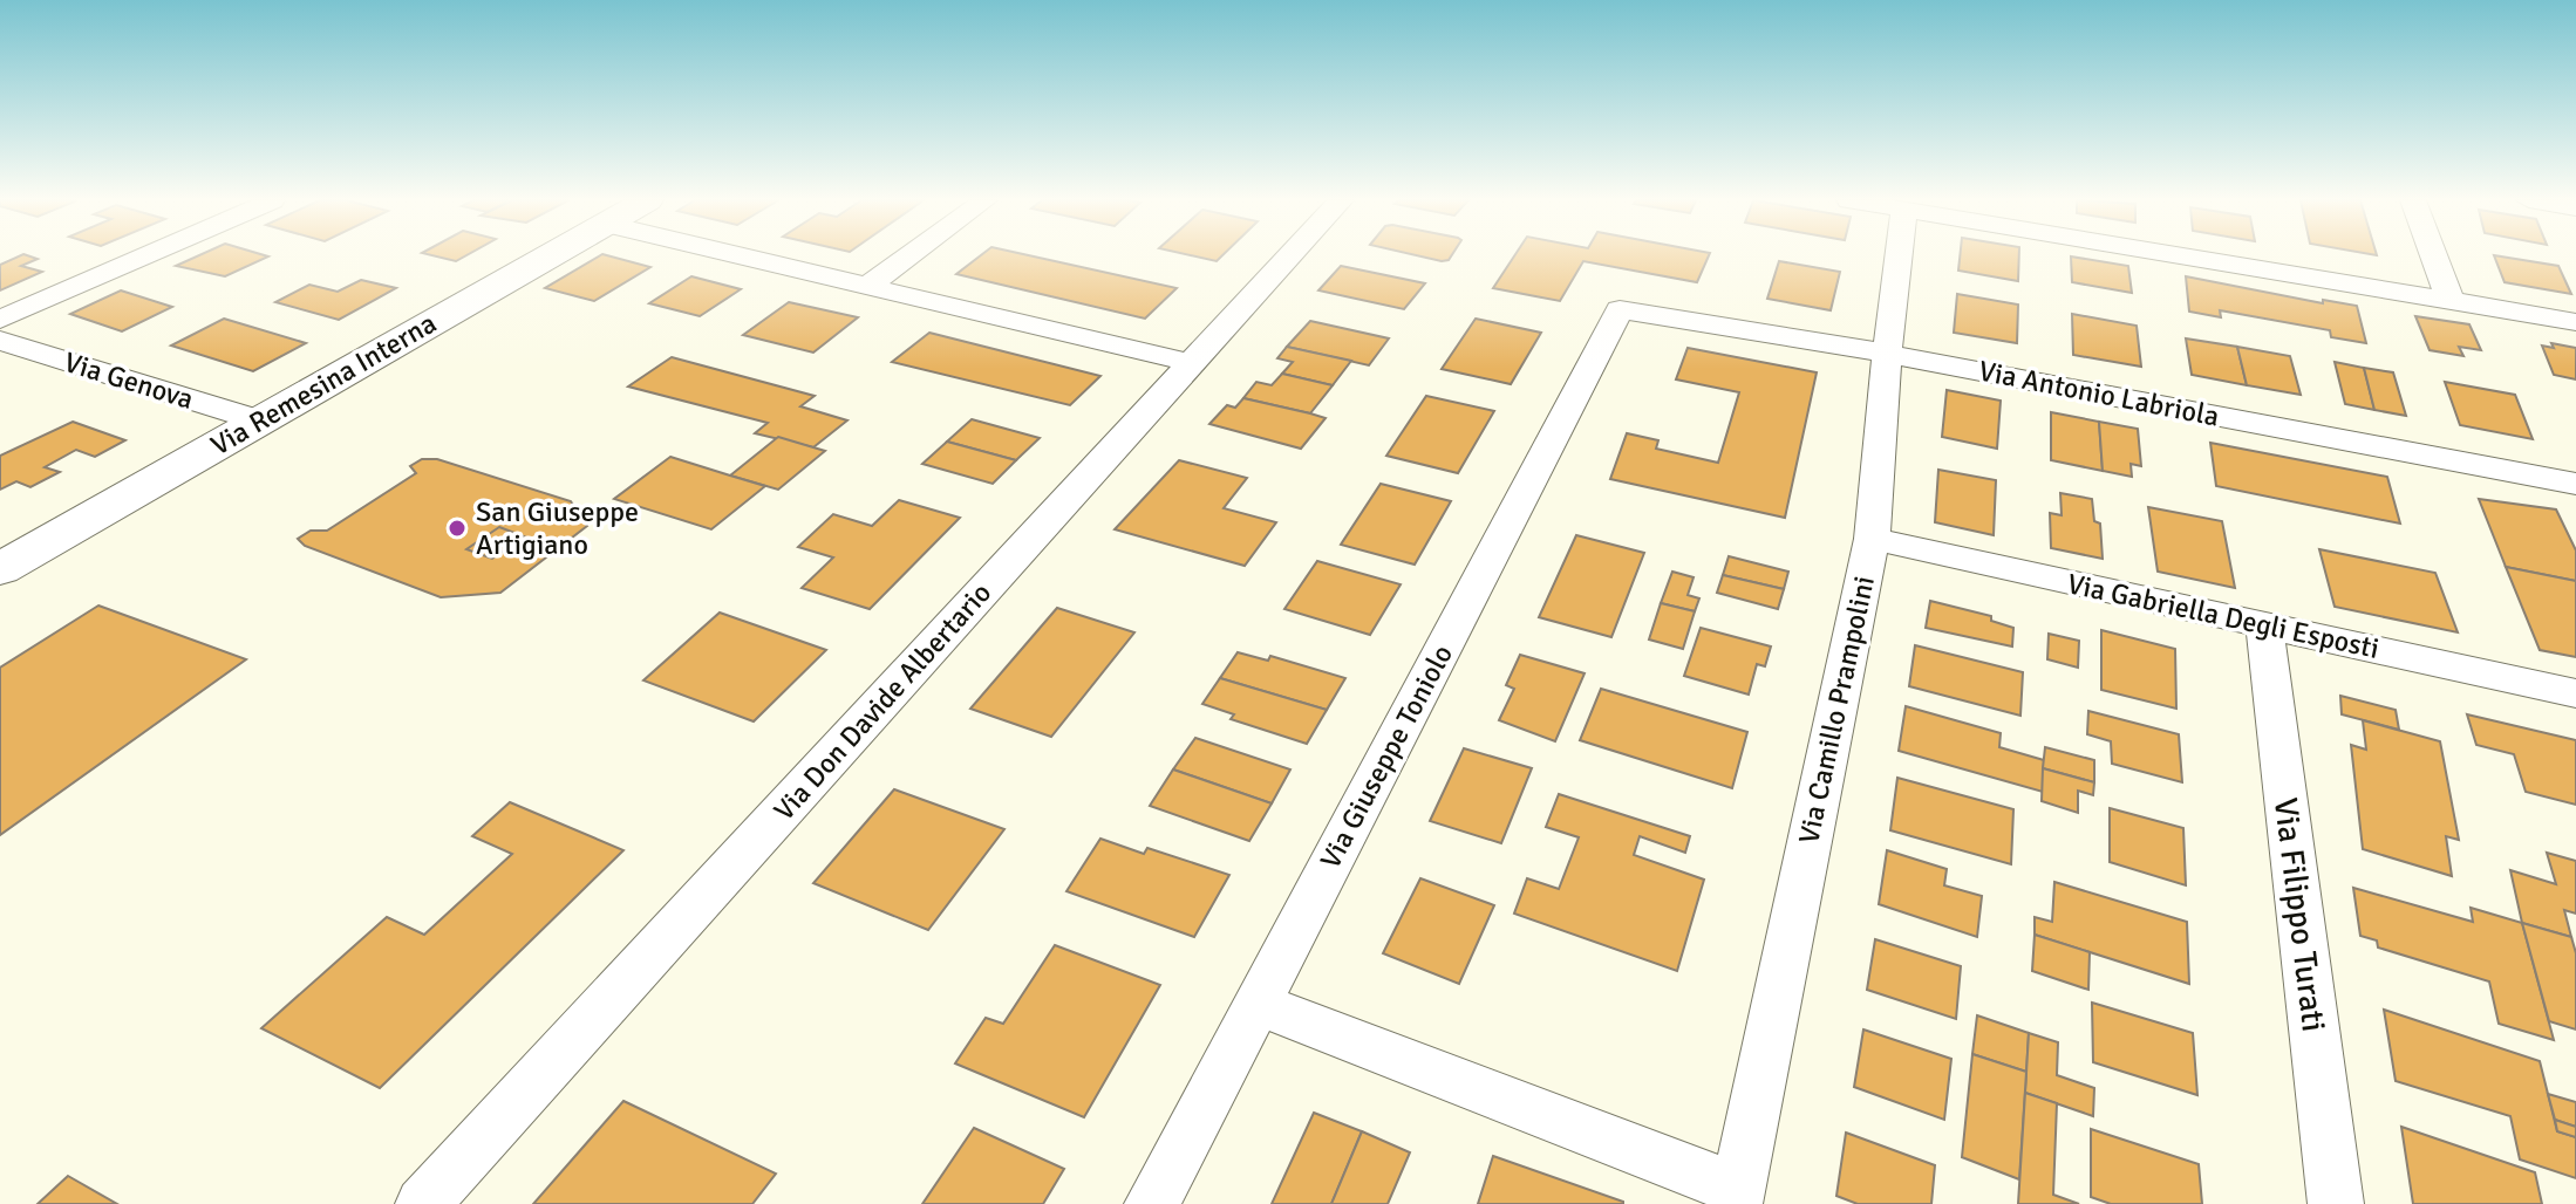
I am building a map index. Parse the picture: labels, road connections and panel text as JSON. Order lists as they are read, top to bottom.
{
  "streets": {
    "street": [
      "Via Genova",
      "Via Remesina Interna",
      "Via Antonio Labriola",
      "Via Gabriella Degli Esposti",
      "Via Don Davide Albertario",
      "Via Camillo Prampolini",
      "Via Giuseppe Toniolo",
      "Via Filippo Turati"
    ]
  },
  "crossings": [
    ["Via Genova", "Via Remesina Interna"],
    ["Via Antonio Labriola", "Via Camillo Prampolini"],
    ["Via Antonio Labriola", "Via Giuseppe Toniolo"],
    ["Via Gabriella Degli Esposti", "Via Camillo Prampolini"],
    ["Via Gabriella Degli Esposti", "Via Filippo Turati"]
  ],
  "places": ["San Giuseppe Artigiano"]
}
